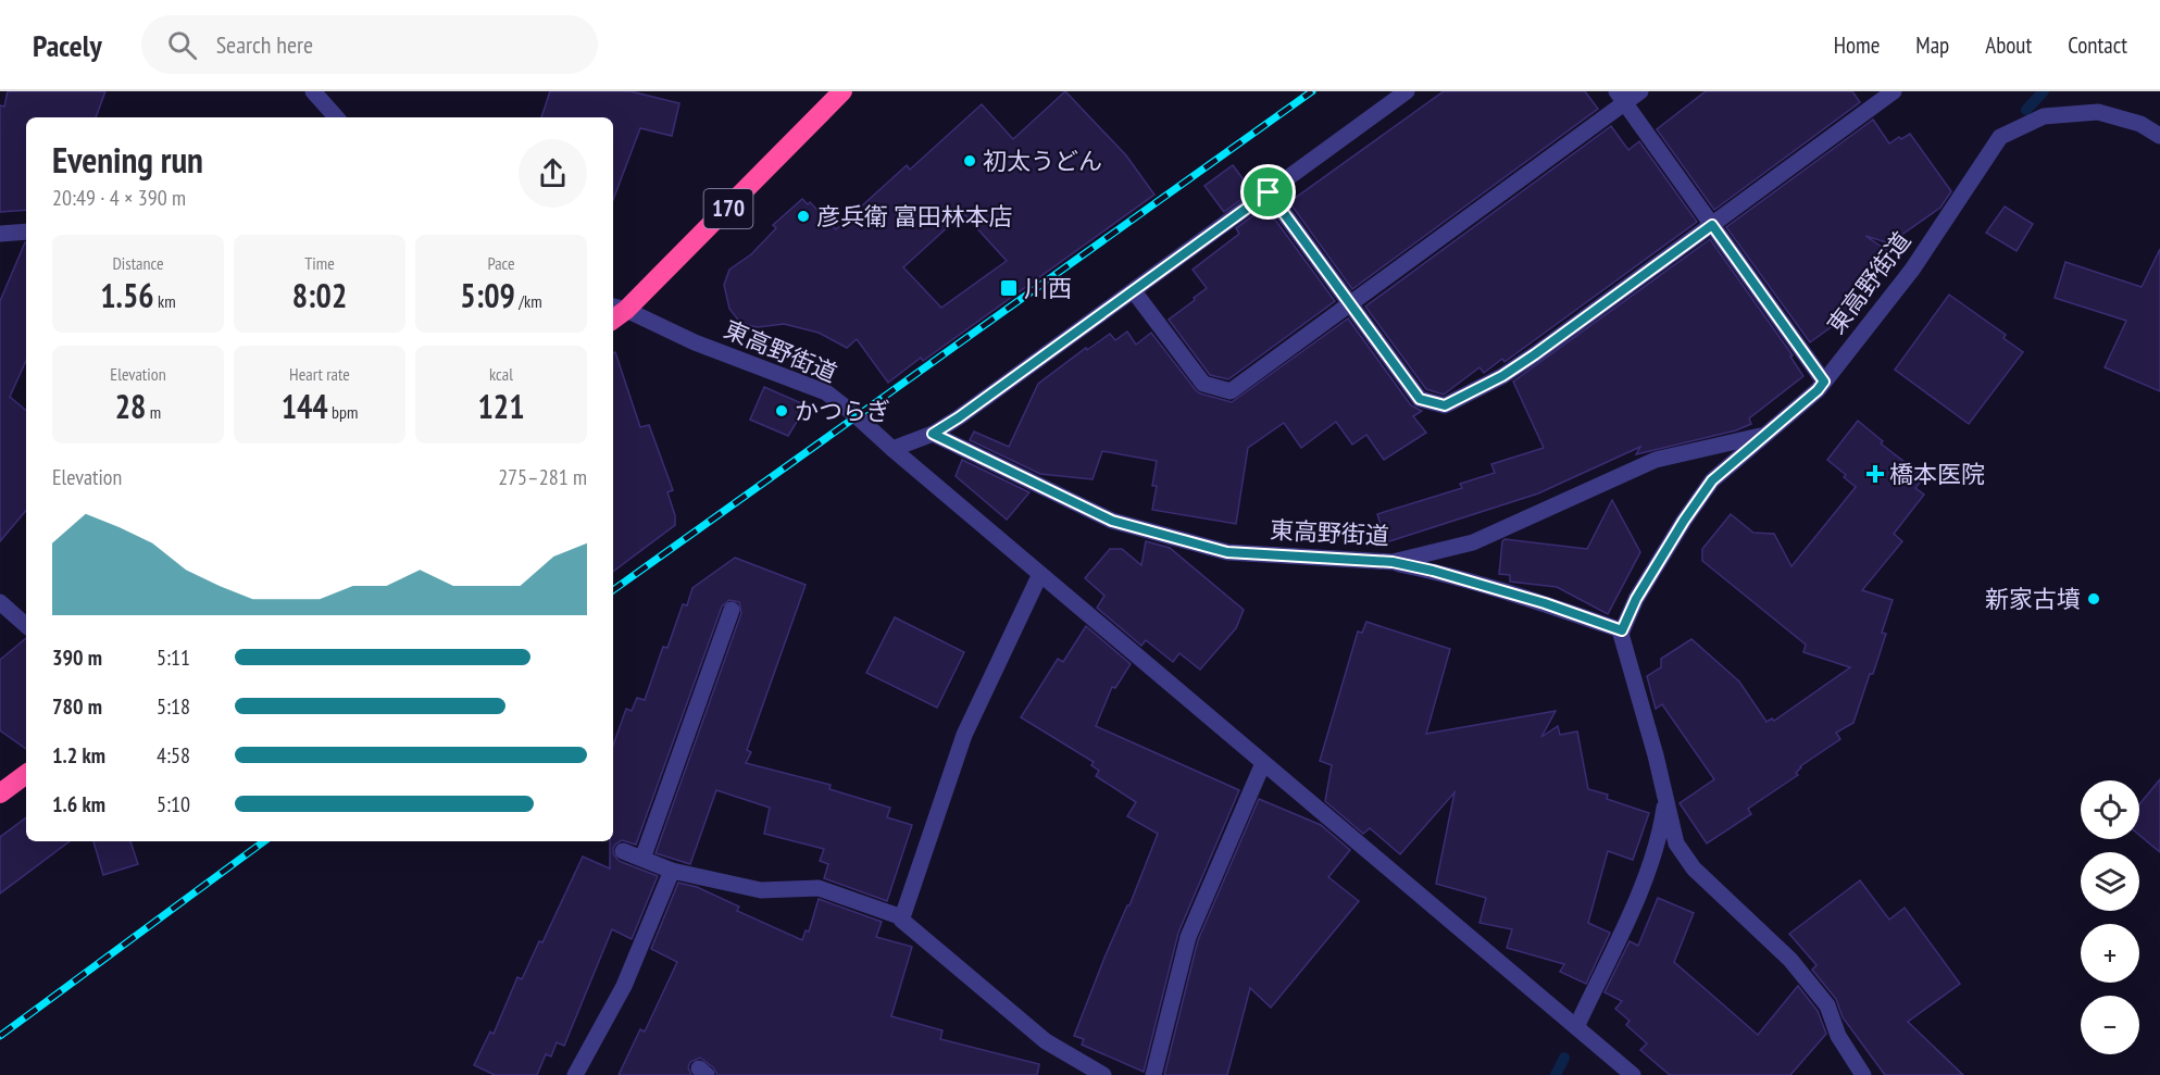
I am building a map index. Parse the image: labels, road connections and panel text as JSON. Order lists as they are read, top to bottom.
{
  "streets": {
    "highway": ["170"],
    "street": ["東高野街道"]
  },
  "crossings": [
    ["170", "東高野街道"]
  ],
  "places": {
    "other": [
      "初太うどん",
      "彦兵衛 富田林本店",
      "かつらぎ",
      "新家古墳"
    ],
    "transit": ["川西"],
    "health": ["橋本医院"]
  },
  "page": {
    "header": "Pacely",
    "search": "Search here",
    "nav": [
      "Home",
      "Map",
      "About",
      "Contact"
    ],
    "heading": ["Evening run", "20:49 · 4 × 390 m"],
    "stats": [
      ["Distance", "1.56 km"],
      ["Time", "8:02"],
      ["Pace", "5:09 /km"],
      ["Elevation", "28 m"],
      ["Heart rate", "144 bpm"],
      ["kcal", "121"]
    ],
    "chart": ["Elevation", "275–281 m"],
    "list": [
      {
        "name": "390 m",
        "note": "5:11"
      },
      {
        "name": "780 m",
        "note": "5:18"
      },
      {
        "name": "1.2 km",
        "note": "4:58"
      },
      {
        "name": "1.6 km",
        "note": "5:10"
      }
    ],
    "map_buttons": ["+", "−"]
  }
}
